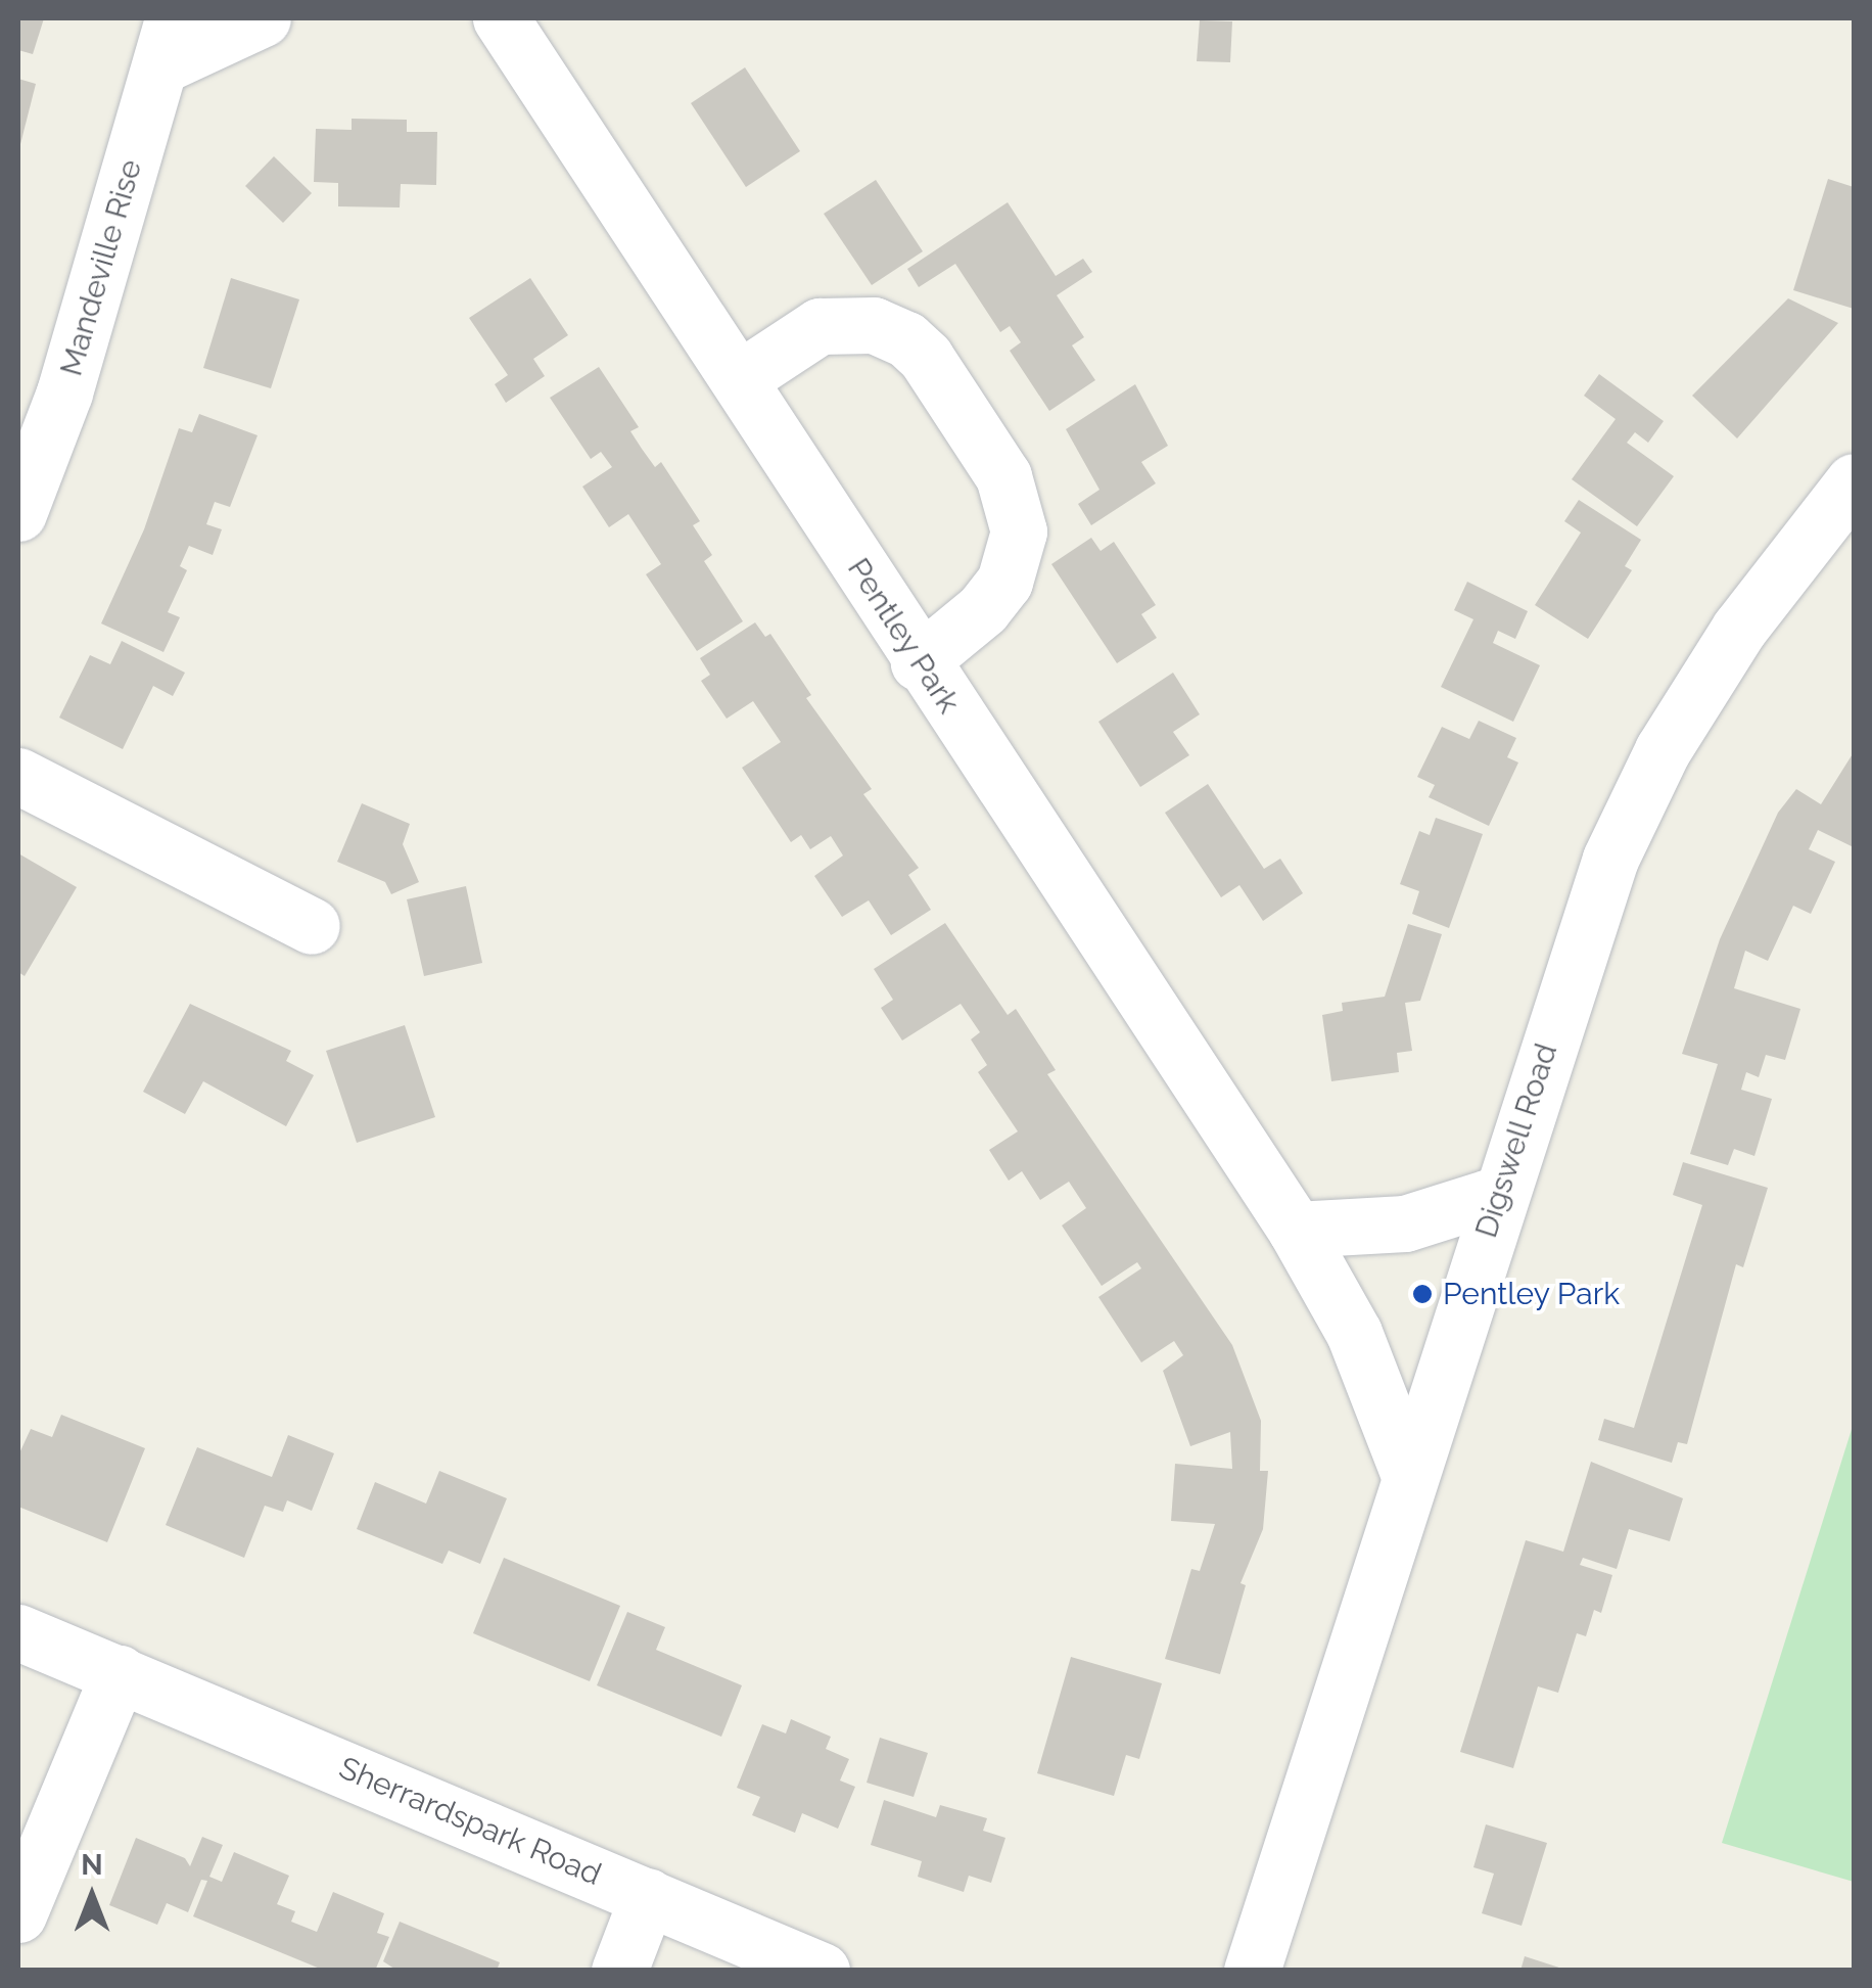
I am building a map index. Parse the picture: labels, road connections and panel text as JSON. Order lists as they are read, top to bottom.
{
  "streets": {
    "street": [
      "Mandeville Rise",
      "Pentley Park",
      "Digswell Road",
      "Sherrardspark Road"
    ]
  },
  "crossings": [
    ["Pentley Park", "Digswell Road"]
  ],
  "places": ["Pentley Park"],
  "north": "top"
}
